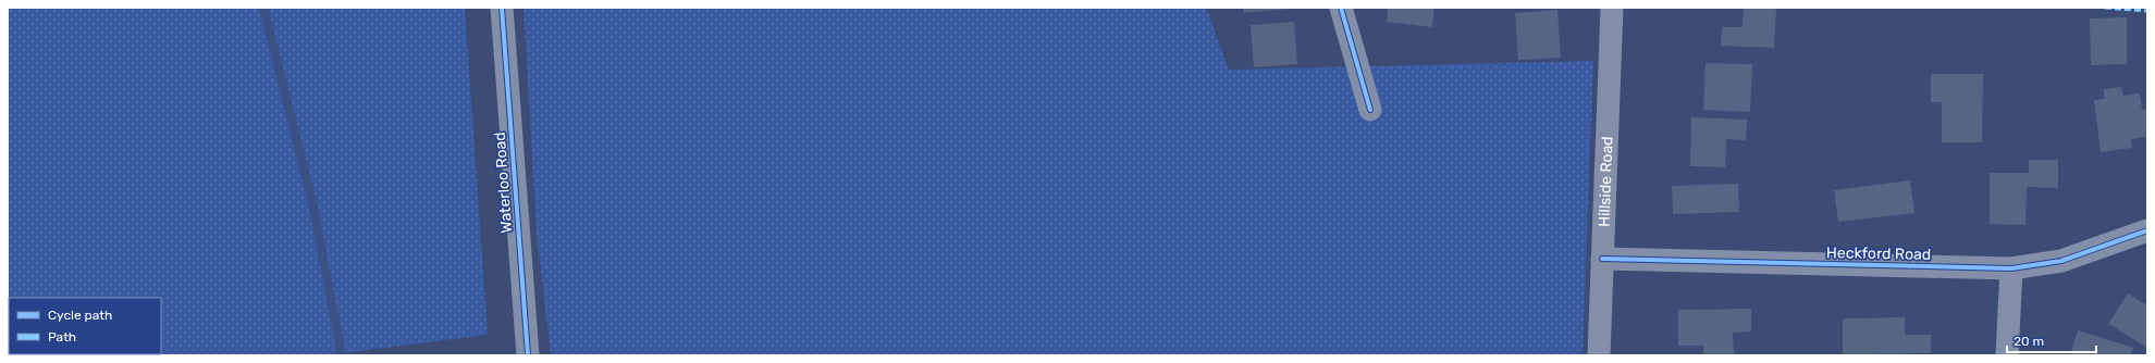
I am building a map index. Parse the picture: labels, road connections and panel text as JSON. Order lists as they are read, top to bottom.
{
  "streets": {
    "street": ["Hillside Road", "Waterloo Road", "Heckford Road"]
  },
  "crossings": [
    ["Hillside Road", "Heckford Road"]
  ],
  "legend": ["Cycle path", "Path"],
  "scale_bar": "20 m"
}
